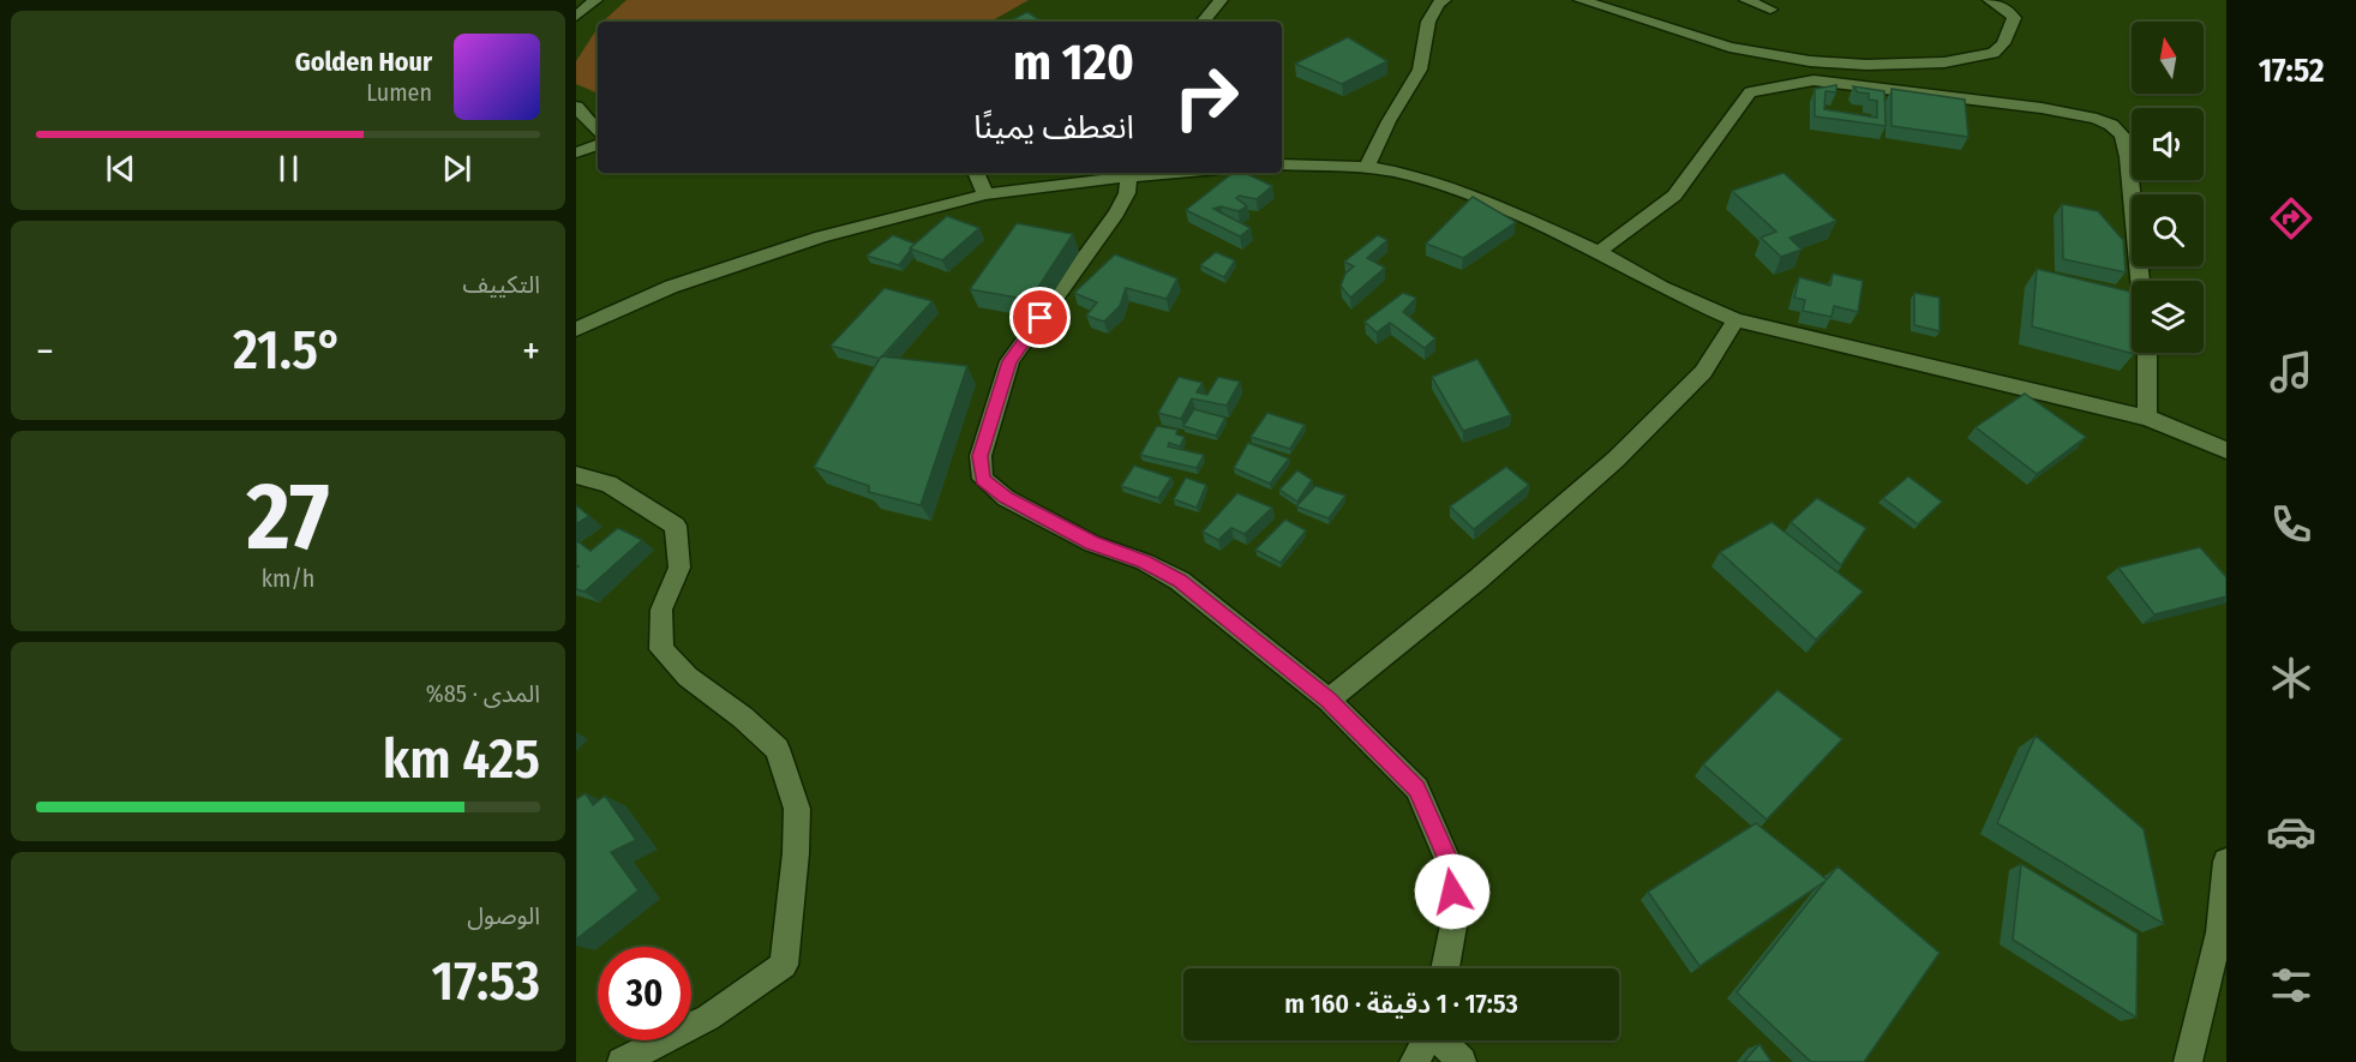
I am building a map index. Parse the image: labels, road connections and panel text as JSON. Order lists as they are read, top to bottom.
{
  "north": "top",
  "page": {
    "tabs": "17:52",
    "turn": ["120 m", "انعطف يمينًا"],
    "song": ["Golden Hour", "Lumen"],
    "tile": [
      "التكييف",
      ["27", "km/h"],
      ["المدى · 85%", "425 km"],
      ["الوصول", "17:53"]
    ],
    "heat": ["−", "21.5°", "+"],
    "limit": "30",
    "trip": "17:53 · 1 دقيقة · 160 m"
  }
}
